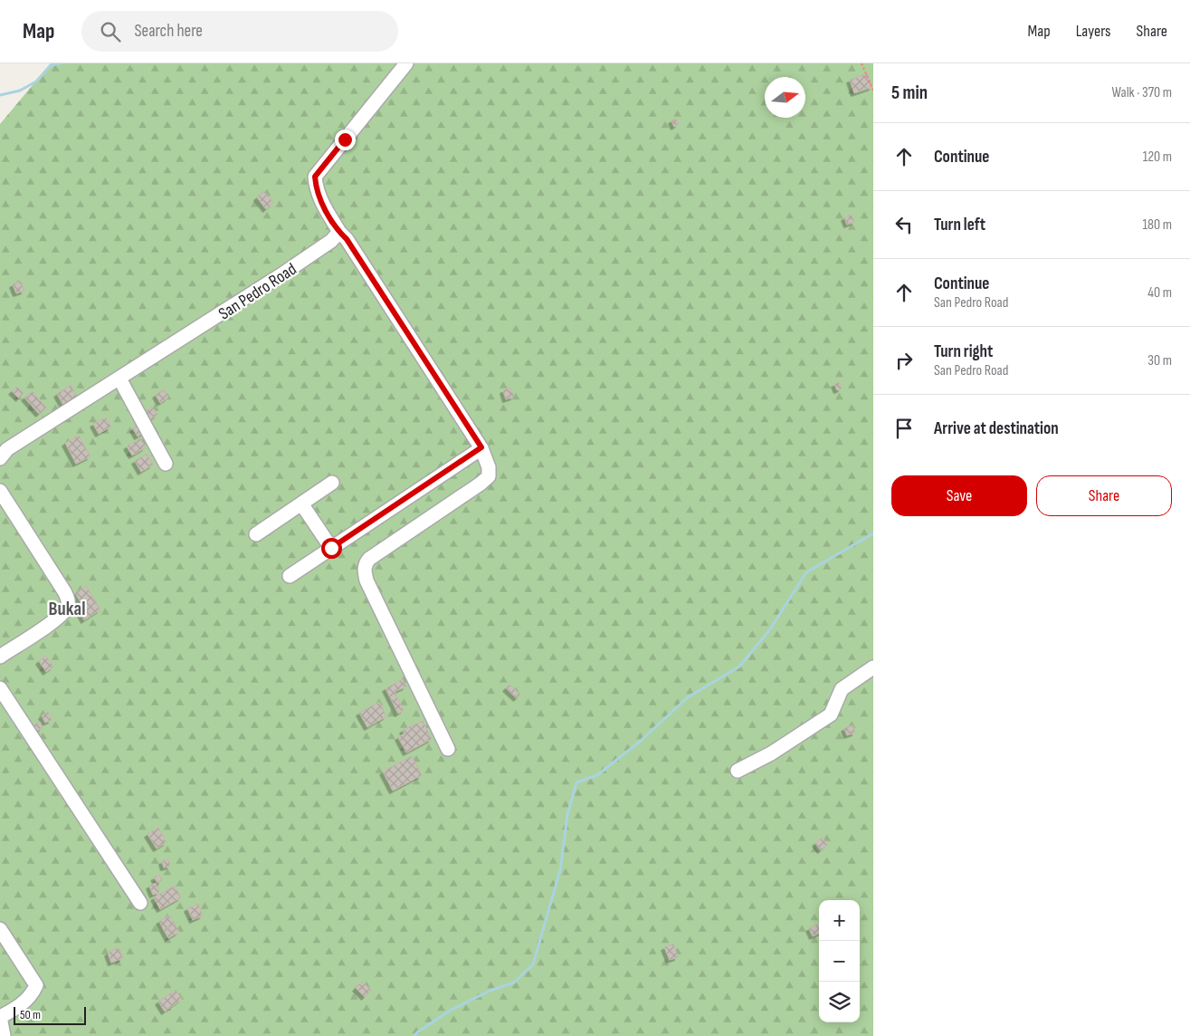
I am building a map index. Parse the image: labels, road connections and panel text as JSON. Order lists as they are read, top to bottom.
{
  "streets": {
    "street": ["San Pedro Road"]
  },
  "districts": ["Bukal"],
  "scale_bar": "50 m",
  "north": "right",
  "page": {
    "header": "Map",
    "search": "Search here",
    "nav": ["Map", "Layers", "Share"],
    "heading": ["5 min", "Walk · 370 m"],
    "list": [
      ["Continue", "120 m"],
      ["Turn left", "180 m"],
      ["Continue", "San Pedro Road", "40 m"],
      ["Turn right", "San Pedro Road", "30 m"],
      "Arrive at destination"
    ],
    "buttons": ["Save", "Share"],
    "map_buttons": ["+", "−"],
    "scale": "50 m"
  }
}
